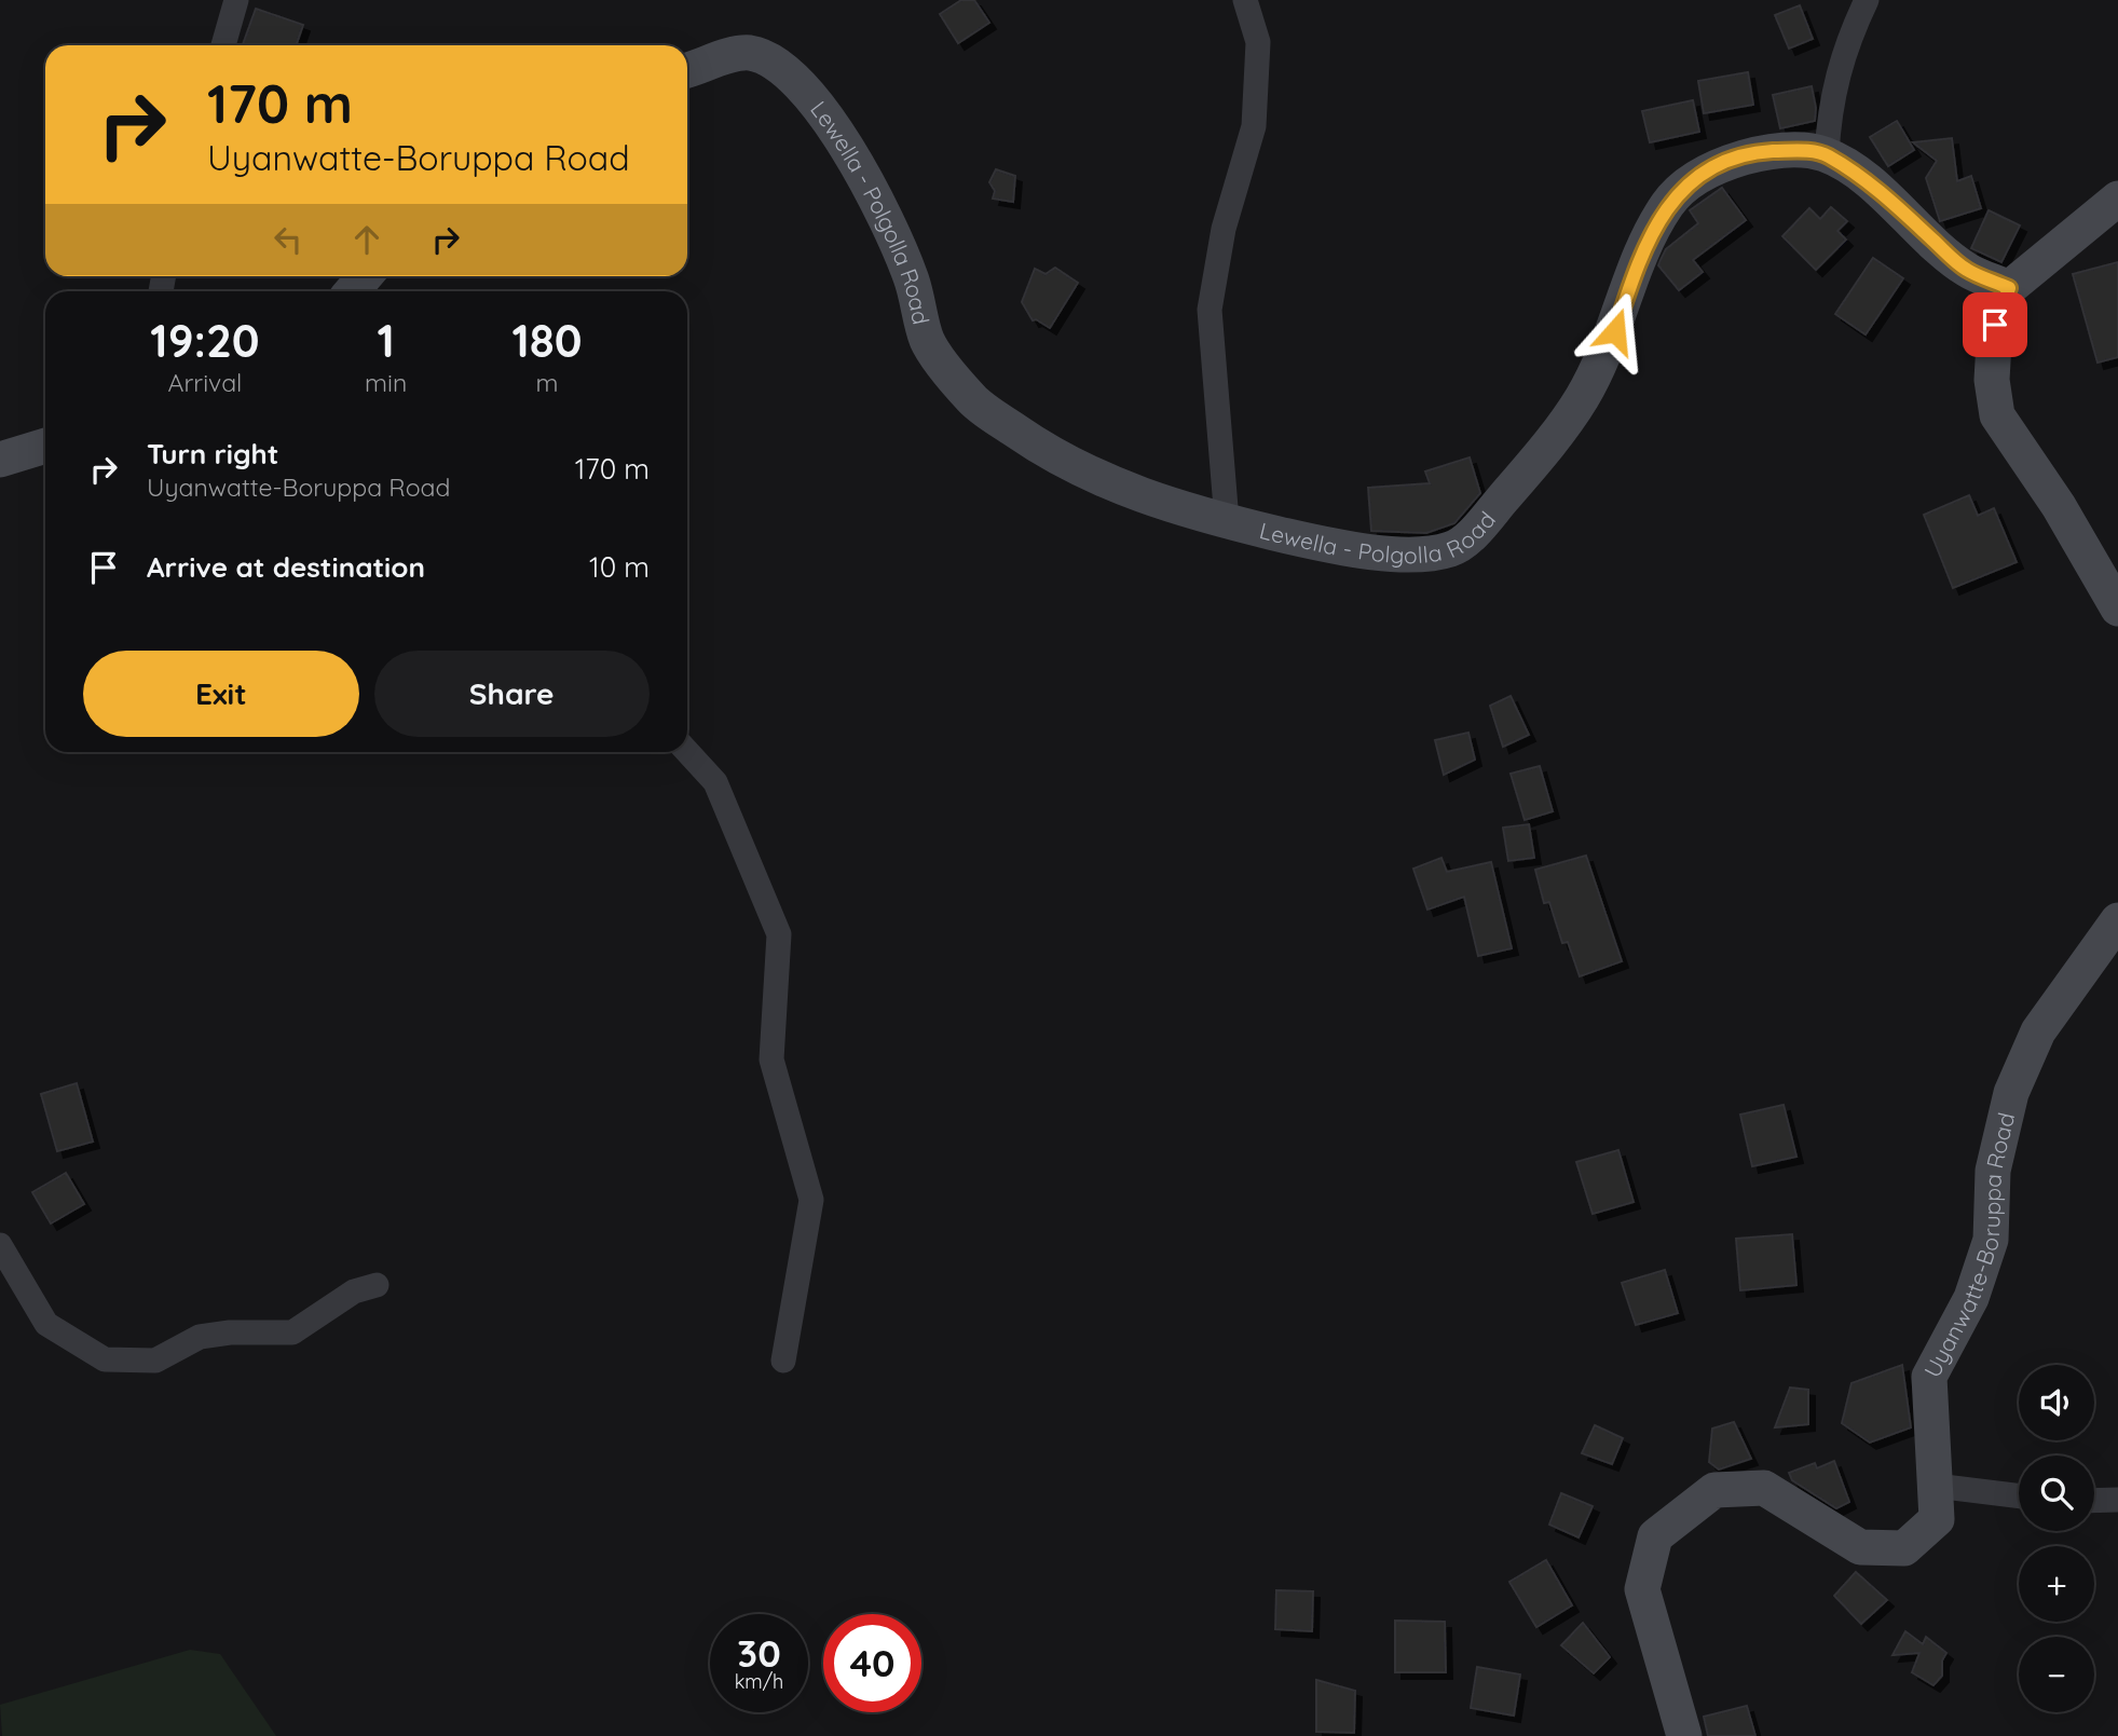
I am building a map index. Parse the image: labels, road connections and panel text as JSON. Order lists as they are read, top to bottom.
{
  "streets": {
    "street": ["Lewella - Polgolla Road", "Uyanwatte-Boruppa Road"]
  },
  "page": {
    "turn": ["170 m", "Uyanwatte-Boruppa Road"],
    "eta": [
      "19:20",
      "Arrival",
      "1",
      "min",
      "180",
      "m"
    ],
    "list": [
      {
        "name": "Turn right",
        "note": "Uyanwatte-Boruppa Road",
        "value": "170 m"
      },
      {
        "name": "Arrive at destination",
        "value": "10 m"
      }
    ],
    "buttons": ["Exit", "Share"],
    "map_buttons": ["+", "−"],
    "speed": "30 km/h",
    "limit": "40"
  }
}
